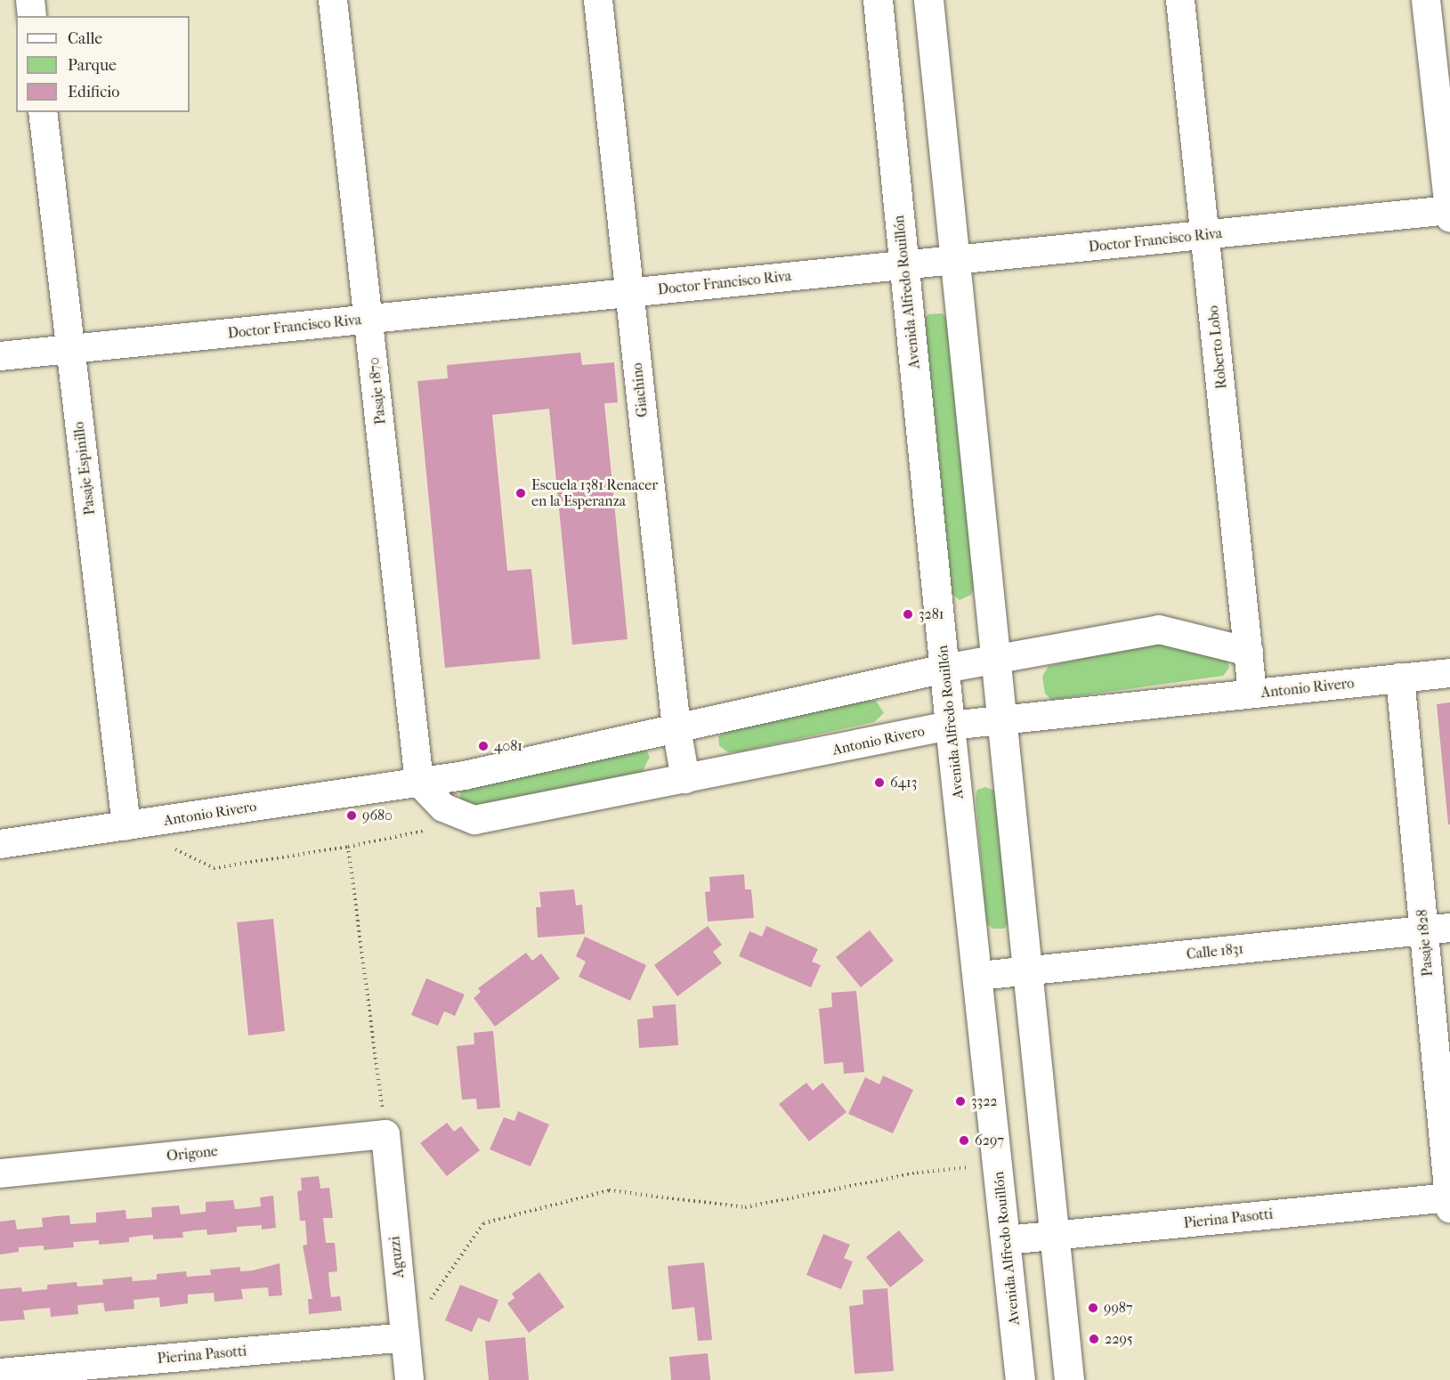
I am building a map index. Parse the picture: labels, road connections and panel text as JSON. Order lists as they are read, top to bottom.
{
  "streets": {
    "street": [
      "Doctor Francisco Riva",
      "Avenida Alfredo Rouillón",
      "Roberto Lobo",
      "Giachino",
      "Pasaje 1870",
      "Pasaje Espinillo",
      "Antonio Rivero",
      "Pasaje 1828",
      "Calle 1831",
      "Origone",
      "Pierina Pasotti",
      "Aguzzi"
    ]
  },
  "crossings": [
    ["Doctor Francisco Riva", "Avenida Alfredo Rouillón"],
    ["Doctor Francisco Riva", "Roberto Lobo"],
    ["Doctor Francisco Riva", "Giachino"],
    ["Doctor Francisco Riva", "Pasaje 1870"],
    ["Doctor Francisco Riva", "Pasaje Espinillo"],
    ["Avenida Alfredo Rouillón", "Antonio Rivero"],
    ["Avenida Alfredo Rouillón", "Calle 1831"],
    ["Avenida Alfredo Rouillón", "Pierina Pasotti"],
    ["Roberto Lobo", "Antonio Rivero"],
    ["Giachino", "Antonio Rivero"],
    ["Pasaje 1870", "Antonio Rivero"],
    ["Pasaje Espinillo", "Antonio Rivero"],
    ["Antonio Rivero", "Pasaje 1828"],
    ["Pasaje 1828", "Calle 1831"],
    ["Pasaje 1828", "Pierina Pasotti"],
    ["Origone", "Aguzzi"],
    ["Pierina Pasotti", "Aguzzi"]
  ],
  "places": [
    "Escuela 1381 Renacer en la Esperanza",
    "3281",
    "4081",
    "6413",
    "9680",
    "3322",
    "6297",
    "9987",
    "2295"
  ],
  "legend": ["Calle", "Parque", "Edificio"]
}
